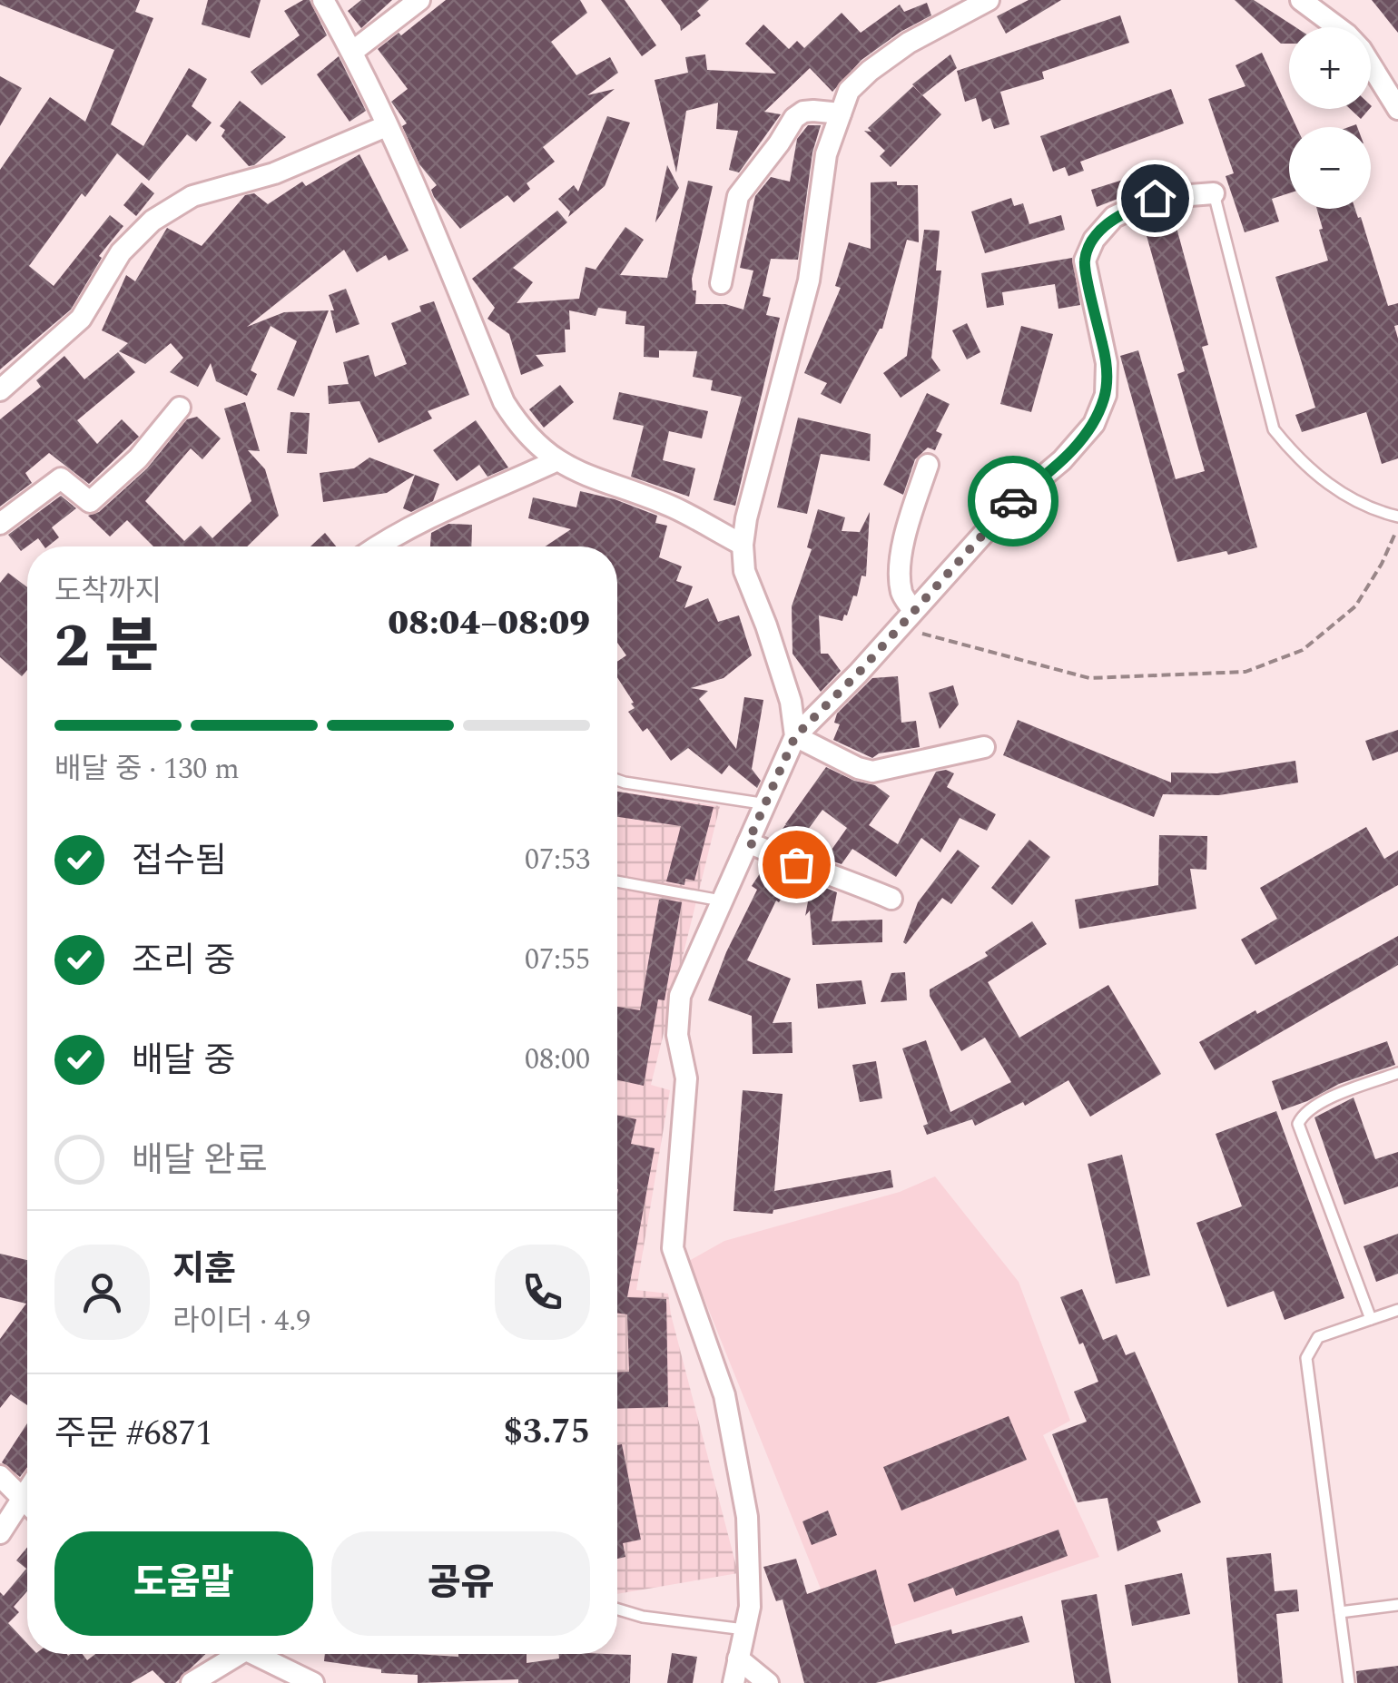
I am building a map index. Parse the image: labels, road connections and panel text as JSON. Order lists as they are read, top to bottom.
{
  "page": {
    "map_buttons": ["+", "−"],
    "heading": ["2 분", "도착까지", "08:04–08:09"],
    "panel": [
      "지훈",
      "라이더 · 4.9",
      "주문 #6871",
      "$3.75"
    ],
    "bar": "배달 중 · 130 m",
    "list": [
      ["접수됨", "07:53"],
      ["조리 중", "07:55"],
      ["배달 중", "08:00"],
      "배달 완료"
    ],
    "buttons": ["도움말", "공유"]
  }
}
